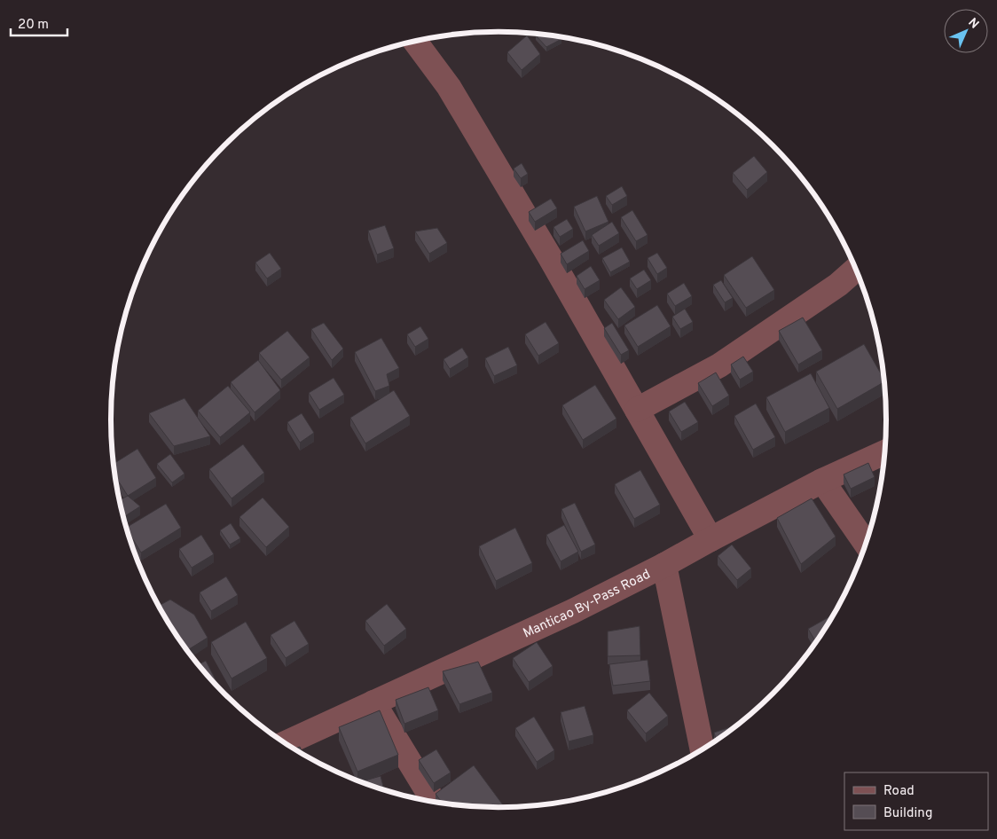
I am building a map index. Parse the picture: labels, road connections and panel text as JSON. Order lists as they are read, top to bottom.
{
  "streets": {
    "street": ["Manticao By-Pass Road"]
  },
  "legend": ["Road", "Building"],
  "scale_bar": "20 m",
  "north": "top right"
}
